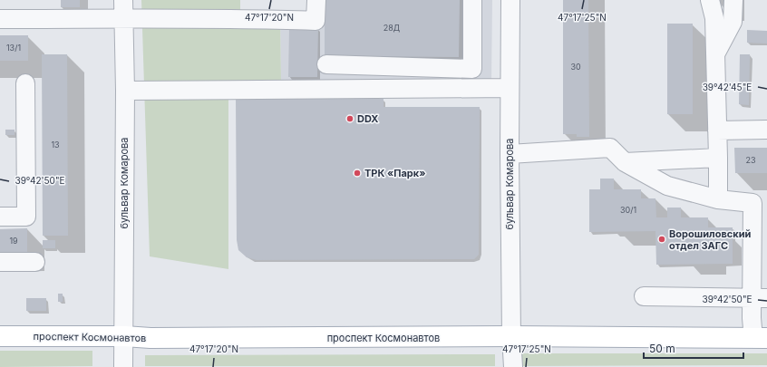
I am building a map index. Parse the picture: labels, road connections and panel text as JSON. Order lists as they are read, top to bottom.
{
  "streets": {
    "main road": ["проспект Космонавтов"],
    "street": ["бульвар Комарова"]
  },
  "crossings": [
    ["бульвар Комарова", "проспект Космонавтов"]
  ],
  "places": ["DDX", "ТРК «Парк»", "Ворошиловский отдел ЗАГС"],
  "house_numbers": [
    "28Д",
    "13/1",
    "30",
    "13",
    "23",
    "30/1",
    "19"
  ],
  "scale_bar": "50 m",
  "coordinates": [
    "47°17'20\"N",
    "47°17'25\"N",
    "39°42'45\"E",
    "39°42'50\"E"
  ]
}
